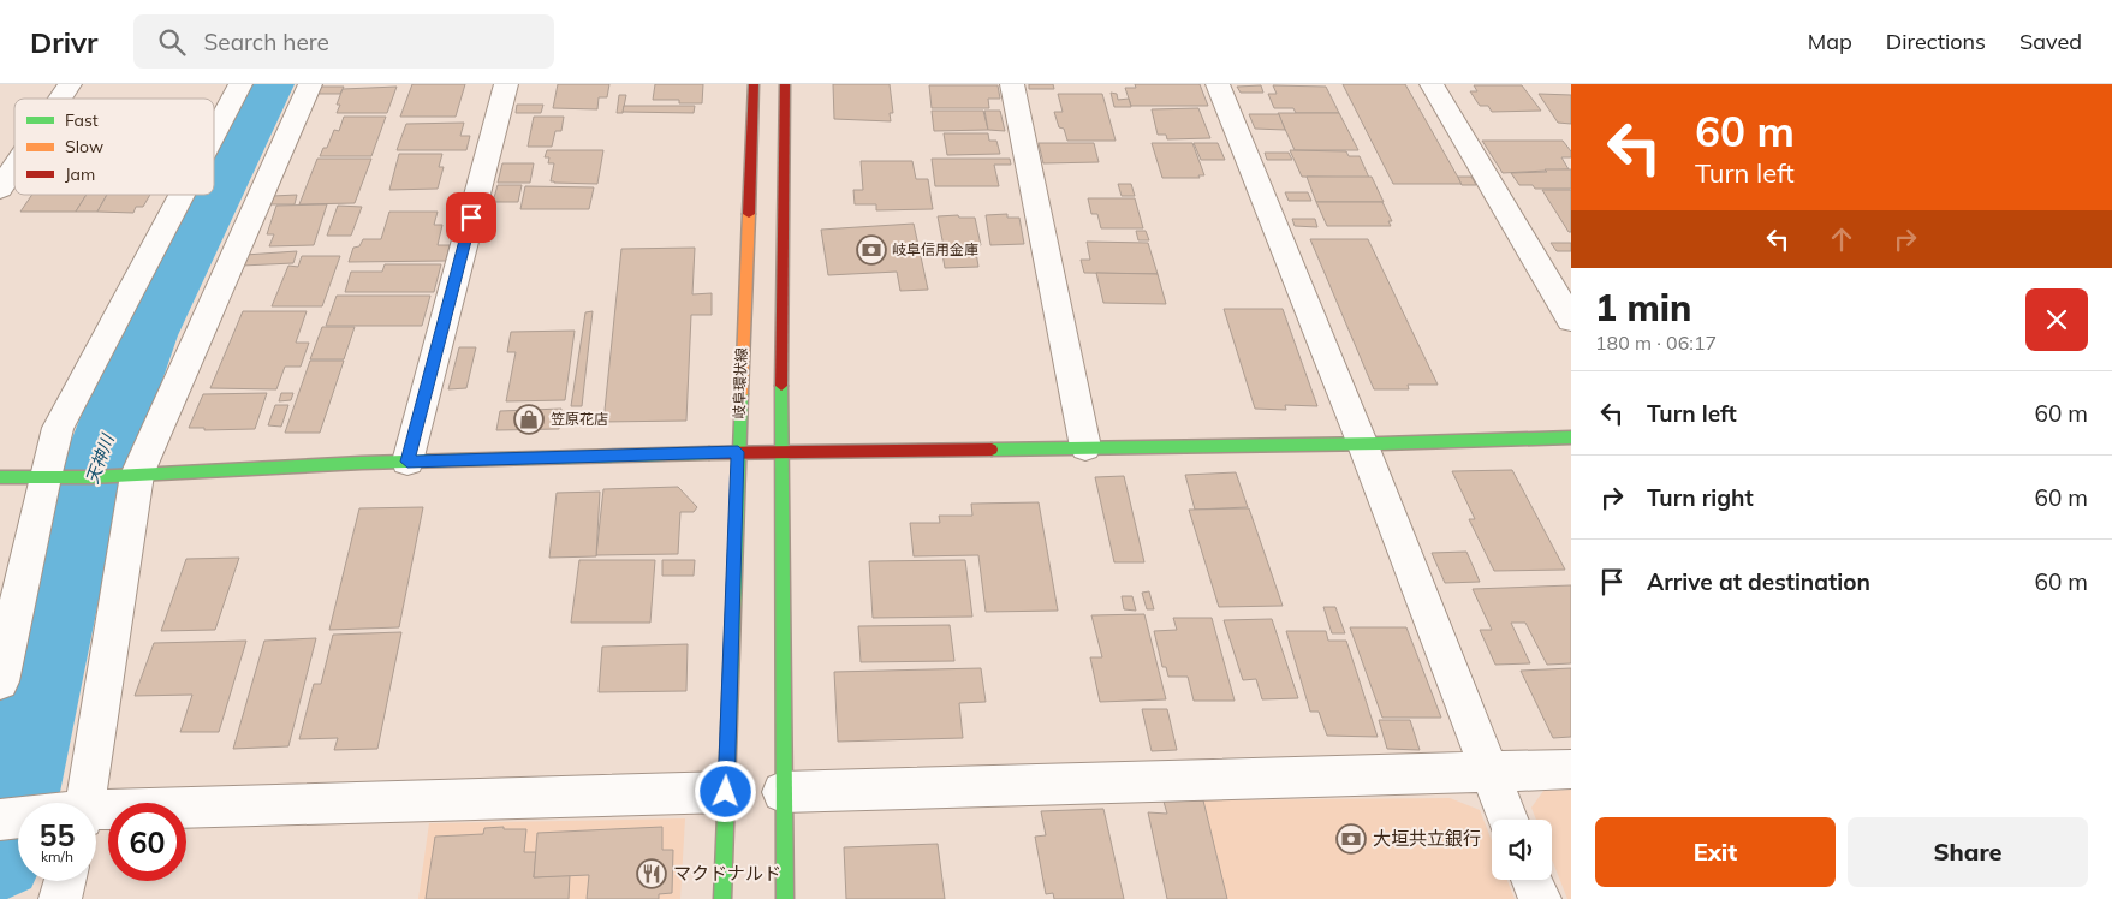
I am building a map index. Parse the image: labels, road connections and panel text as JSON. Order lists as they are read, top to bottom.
{
  "streets": {
    "main road": ["岐阜環状線"]
  },
  "water": ["天神川"],
  "places": {
    "bank": ["岐阜信用金庫", "大垣共立銀行"],
    "shop": ["笠原花店"],
    "restaurant": ["マクドナルド"]
  },
  "legend": ["Fast", "Slow", "Jam"],
  "page": {
    "header": "Drivr",
    "search": "Search here",
    "nav": ["Map", "Directions", "Saved"],
    "turn": ["60 m", "Turn left"],
    "heading": ["1 min", "180 m · 06:17"],
    "list": [
      {
        "name": "Turn left",
        "value": "60 m"
      },
      {
        "name": "Turn right",
        "value": "60 m"
      },
      {
        "name": "Arrive at destination",
        "value": "60 m"
      }
    ],
    "speed": "55 km/h",
    "limit": "60",
    "buttons": ["Exit", "Share"]
  }
}
